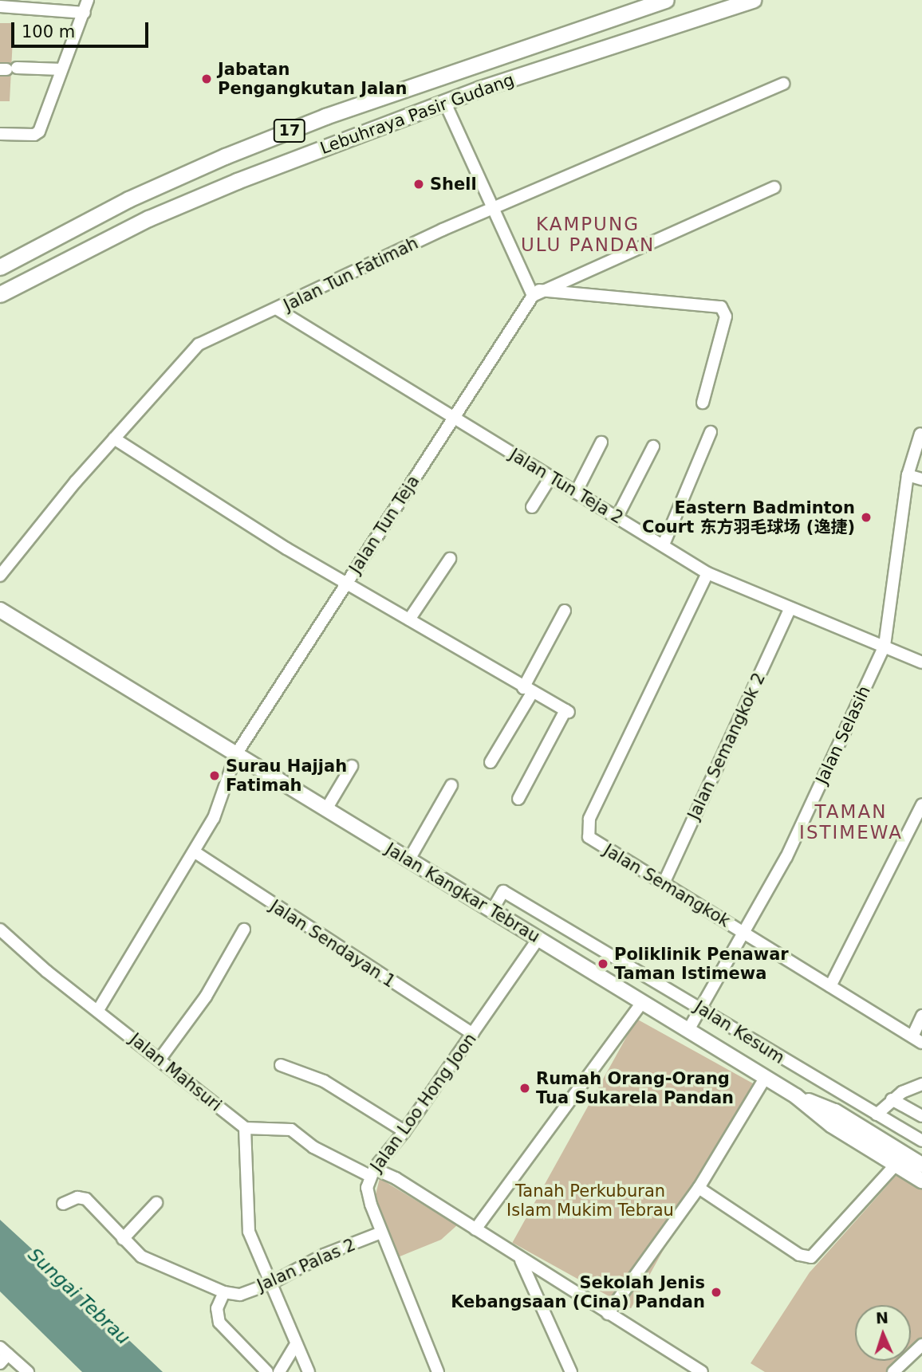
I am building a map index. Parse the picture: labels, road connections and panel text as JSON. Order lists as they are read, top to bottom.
{
  "streets": {
    "highway": ["Lebuhraya Pasir Gudang", "17"],
    "main road": ["Jalan Kangkar Tebrau"],
    "street": [
      "Jalan Tun Fatimah",
      "Jalan Tun Teja 2",
      "Jalan Tun Teja",
      "Jalan Selasih",
      "Jalan Semangkok 2",
      "Jalan Semangkok",
      "Jalan Sendayan 1",
      "Jalan Kesum",
      "Jalan Mahsuri",
      "Jalan Loo Hong Joon",
      "Jalan Palas 2"
    ]
  },
  "crossings": [
    ["Jalan Tun Fatimah", "Jalan Tun Teja 2"],
    ["Jalan Tun Teja 2", "Jalan Tun Teja"],
    ["Jalan Tun Teja 2", "Jalan Selasih"],
    ["Jalan Tun Teja 2", "Jalan Semangkok 2"],
    ["Jalan Tun Teja 2", "Jalan Semangkok"],
    ["Jalan Tun Teja", "Jalan Kangkar Tebrau"],
    ["Jalan Tun Teja", "Jalan Sendayan 1"],
    ["Jalan Tun Teja", "Jalan Mahsuri"],
    ["Jalan Selasih", "Jalan Semangkok"],
    ["Jalan Selasih", "Jalan Kangkar Tebrau"],
    ["Jalan Selasih", "Jalan Kesum"],
    ["Jalan Semangkok 2", "Jalan Semangkok"],
    ["Jalan Kangkar Tebrau", "Jalan Kesum"],
    ["Jalan Kangkar Tebrau", "Jalan Loo Hong Joon"],
    ["Jalan Sendayan 1", "Jalan Loo Hong Joon"],
    ["Jalan Loo Hong Joon", "Jalan Palas 2"]
  ],
  "districts": ["KAMPUNG ULU PANDAN", "TAMAN ISTIMEWA"],
  "water": ["Sungai Tebrau"],
  "parks": ["Tanah Perkuburan Islam Mukim Tebrau"],
  "places": [
    "Jabatan Pengangkutan Jalan",
    "Shell",
    "Eastern Badminton Court 东方羽毛球场 (逸捷)",
    "Surau Hajjah Fatimah",
    "Poliklinik Penawar Taman Istimewa",
    "Rumah Orang-Orang Tua Sukarela Pandan",
    "Sekolah Jenis Kebangsaan (Cina) Pandan"
  ],
  "scale_bar": "100 m",
  "north": "top"
}
